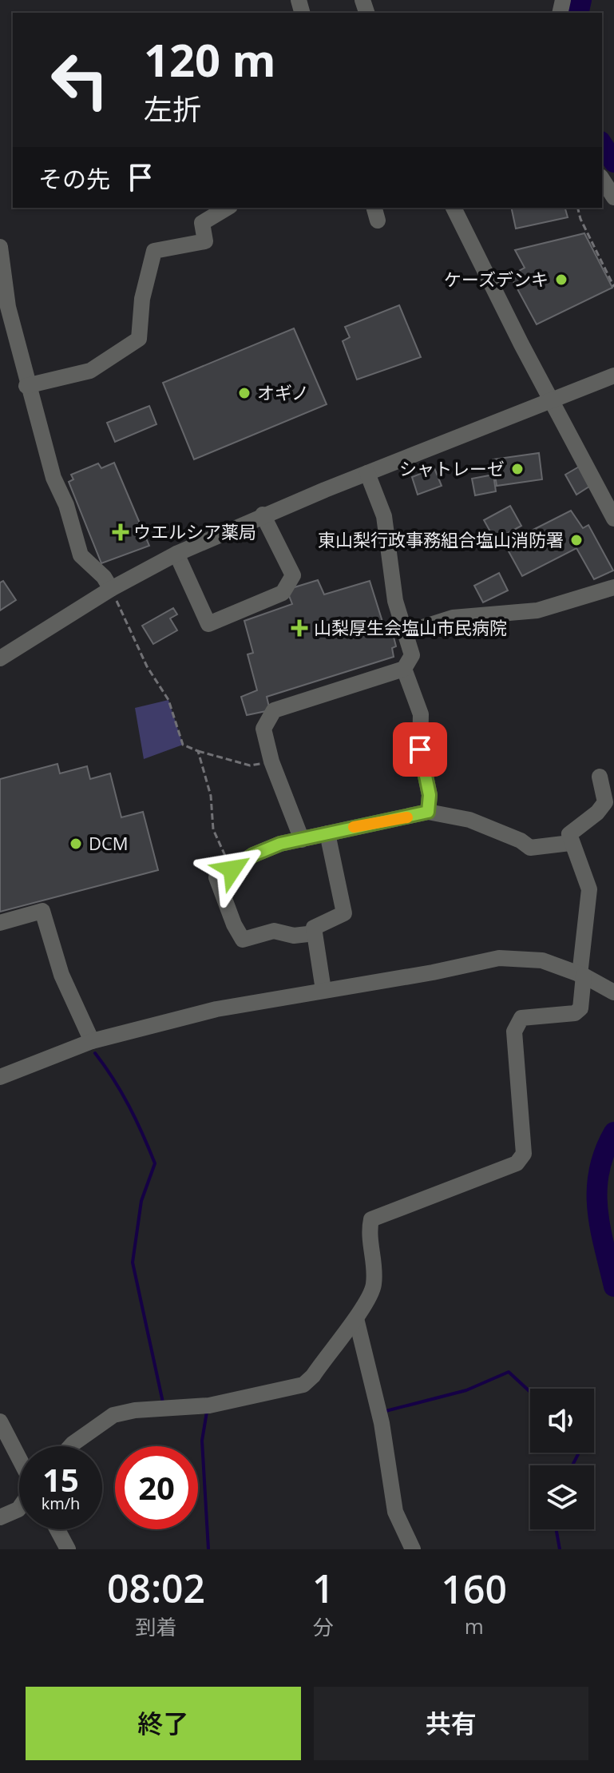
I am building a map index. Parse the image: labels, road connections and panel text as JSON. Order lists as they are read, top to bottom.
{
  "places": {
    "other": [
      "ケーズデンキ",
      "オギノ",
      "シャトレーゼ",
      "東山梨行政事務組合塩山消防署",
      "DCM"
    ],
    "health": ["ウエルシア薬局", "山梨厚生会塩山市民病院"]
  },
  "page": {
    "turn": ["120 m", "左折"],
    "then": "その先",
    "speed": "15 km/h",
    "limit": "20",
    "eta": [
      "08:02",
      "到着",
      "1",
      "分",
      "160",
      "m"
    ],
    "buttons": ["終了", "共有"]
  }
}
